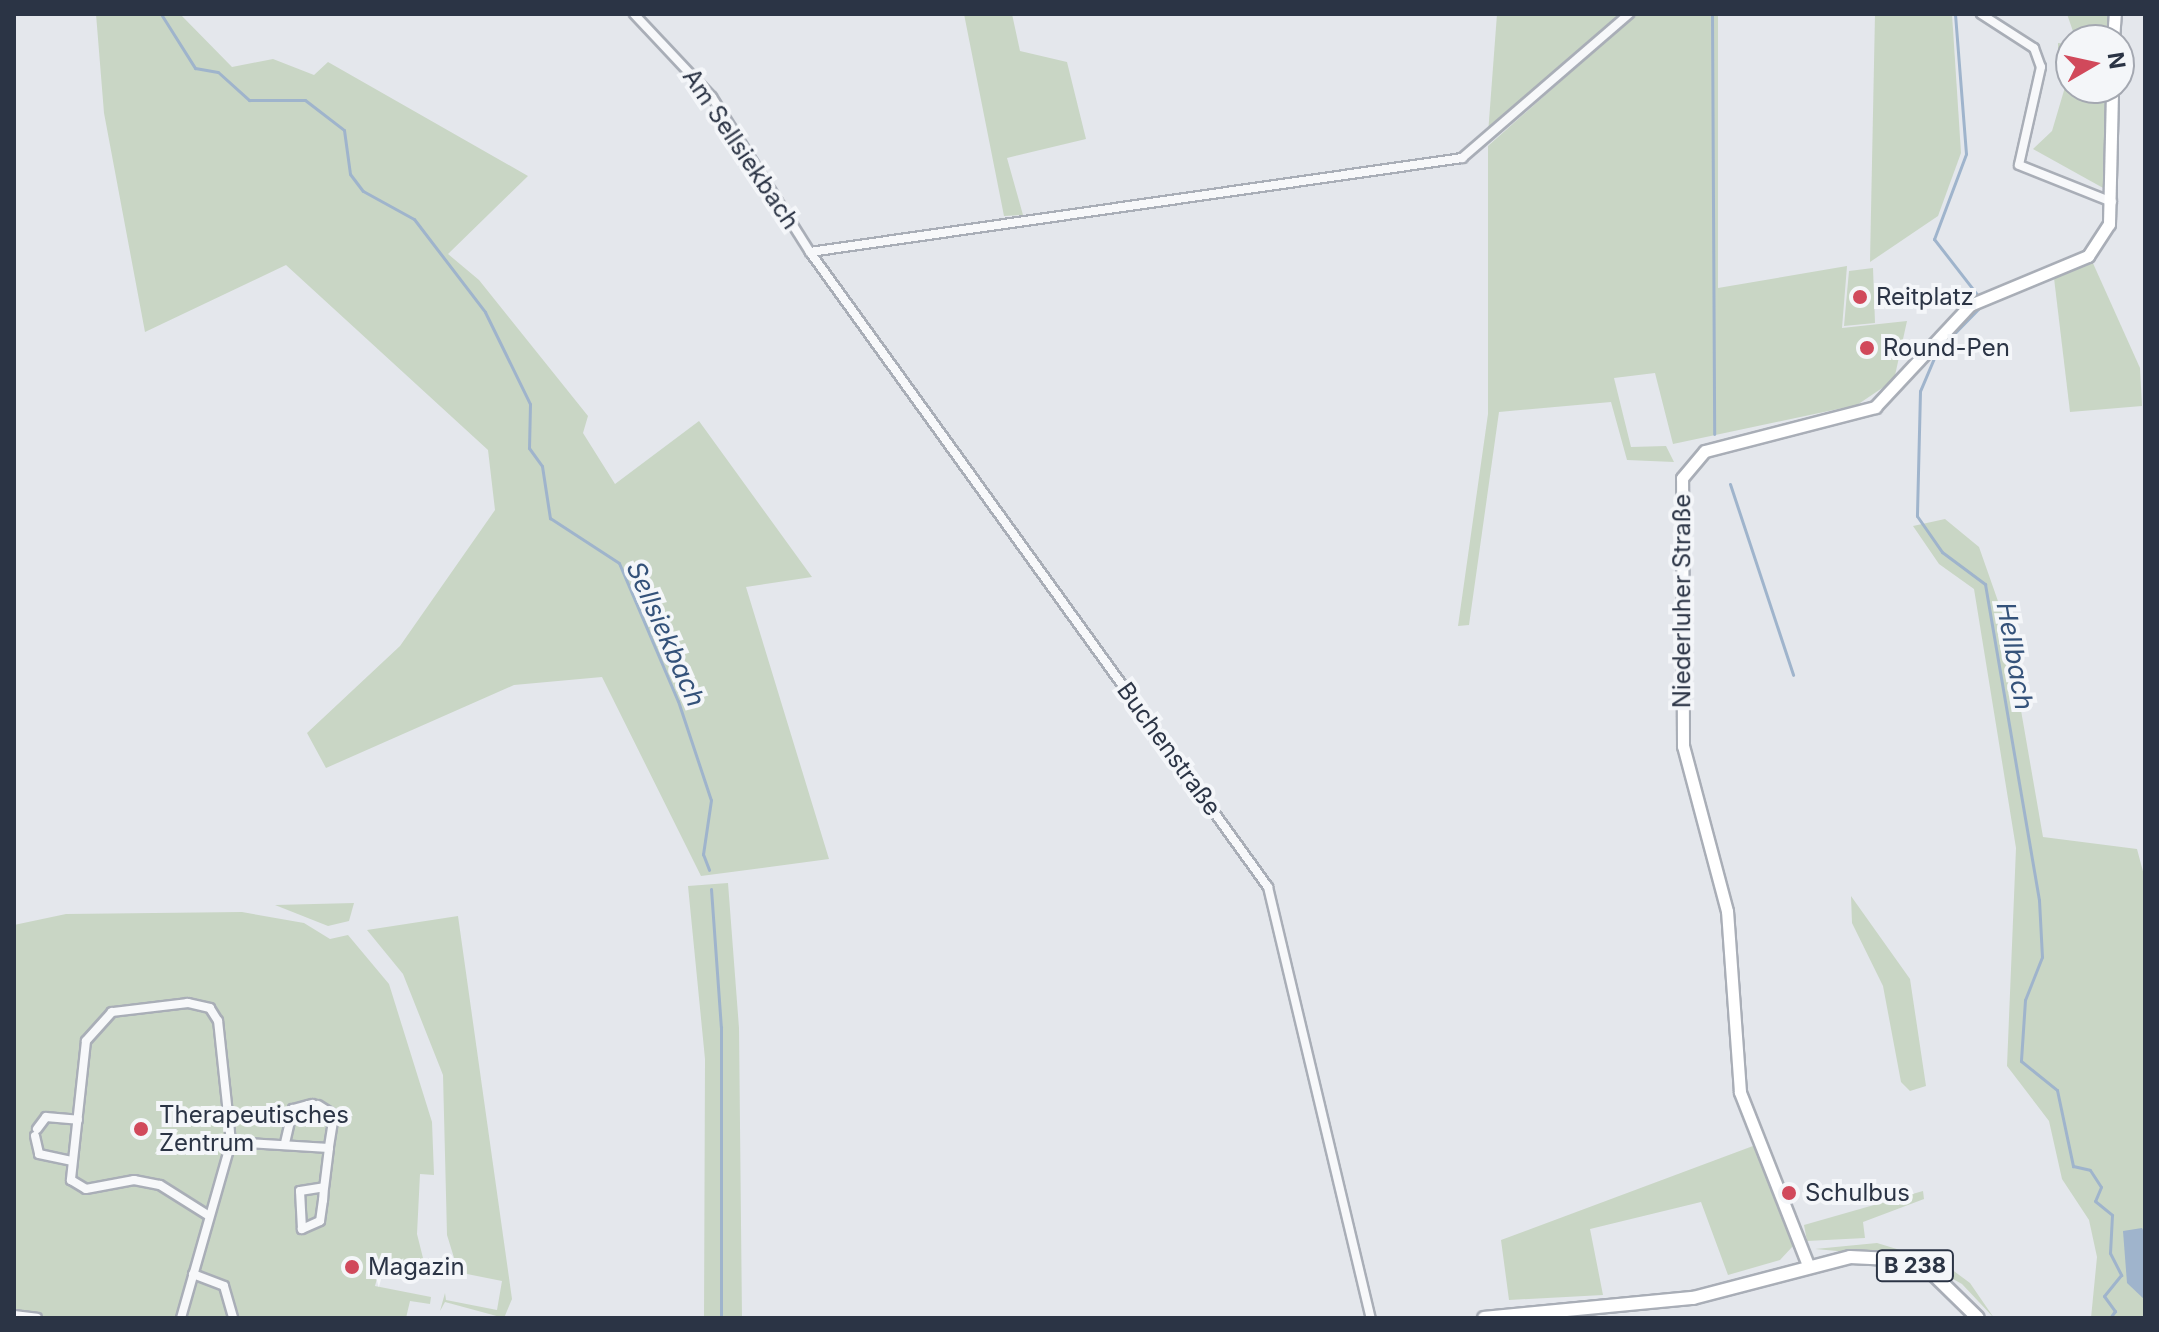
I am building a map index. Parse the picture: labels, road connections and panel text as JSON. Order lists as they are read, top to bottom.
{
  "streets": {
    "main road": ["B 238"],
    "street": ["Am Sellsiekbach", "Niederluher Straße", "Buchenstraße"]
  },
  "crossings": [
    ["Am Sellsiekbach", "Buchenstraße"],
    ["Niederluher Straße", "B 238"]
  ],
  "water": ["Sellsiekbach", "Hellbach"],
  "places": [
    "Reitplatz",
    "Round-Pen",
    "Therapeutisches Zentrum",
    "Schulbus",
    "Magazin"
  ],
  "north": "right"
}
